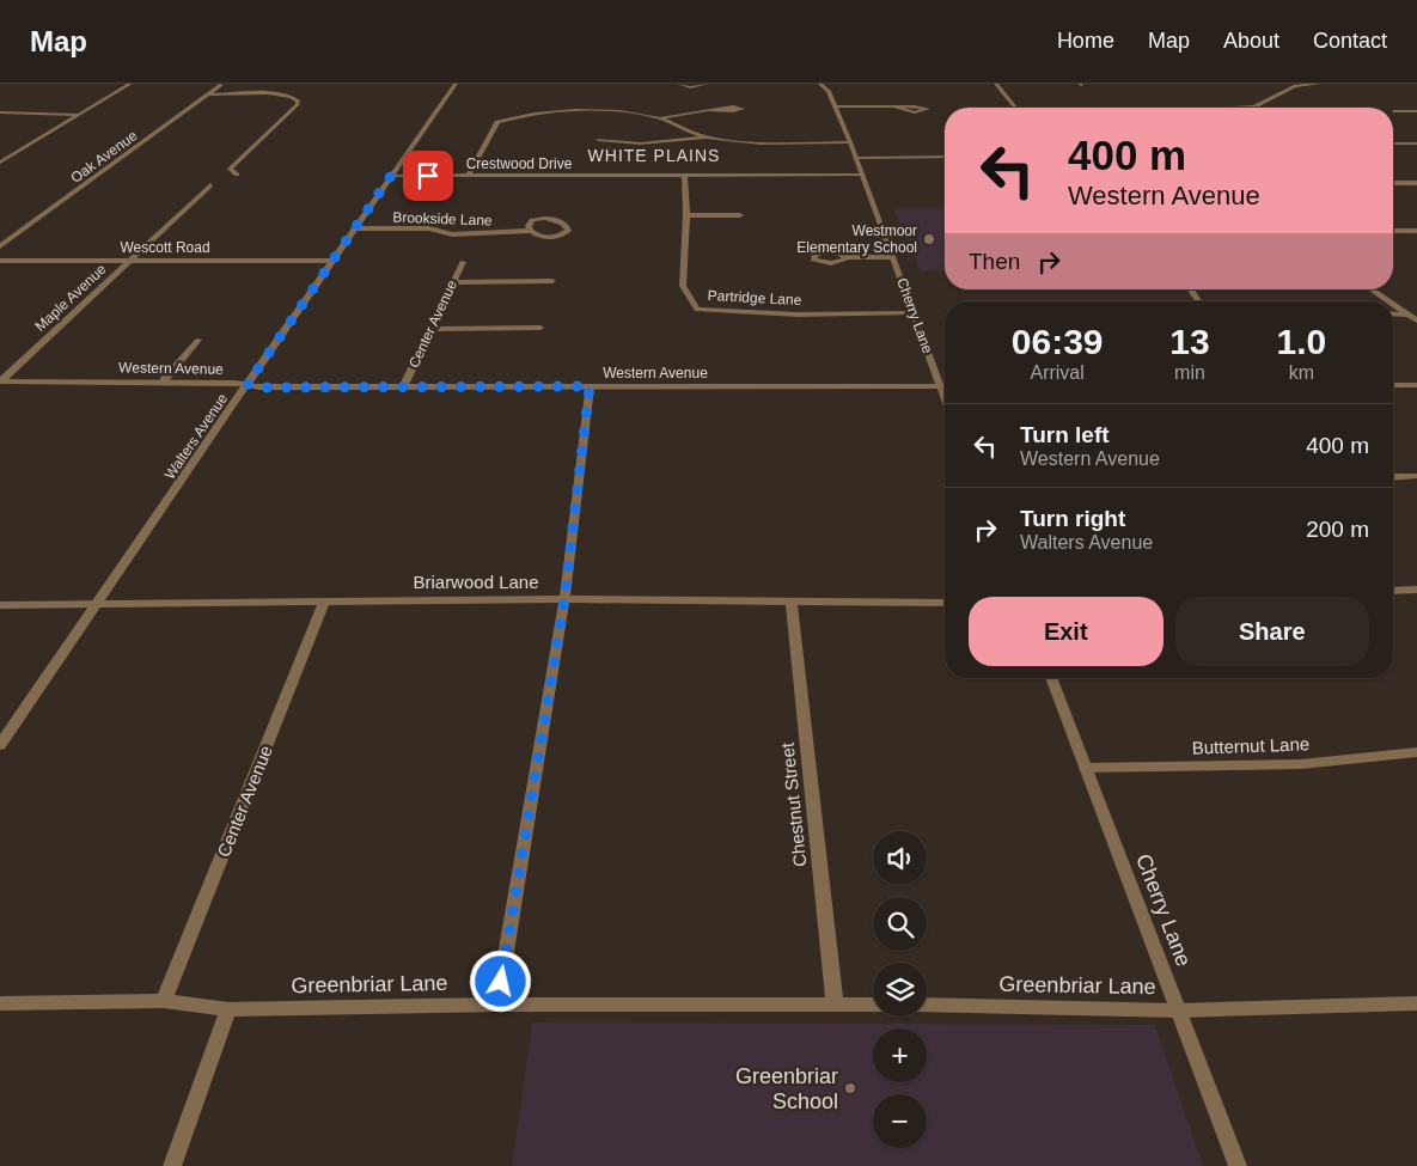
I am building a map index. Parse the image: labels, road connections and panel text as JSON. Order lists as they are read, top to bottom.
{
  "streets": {
    "street": [
      "Oak Avenue",
      "Crestwood Drive",
      "Brookside Lane",
      "Wescott Road",
      "Maple Avenue",
      "Partridge Lane",
      "Cherry Lane",
      "Center Avenue",
      "Western Avenue",
      "Walters Avenue",
      "Briarwood Lane",
      "Butternut Lane",
      "Chestnut Street",
      "Greenbriar Lane"
    ]
  },
  "crossings": [
    ["Crestwood Drive", "Partridge Lane"],
    ["Crestwood Drive", "Cherry Lane"],
    ["Crestwood Drive", "Walters Avenue"],
    ["Brookside Lane", "Walters Avenue"],
    ["Wescott Road", "Maple Avenue"],
    ["Wescott Road", "Walters Avenue"],
    ["Maple Avenue", "Western Avenue"],
    ["Partridge Lane", "Cherry Lane"],
    ["Cherry Lane", "Western Avenue"],
    ["Cherry Lane", "Butternut Lane"],
    ["Cherry Lane", "Greenbriar Lane"],
    ["Center Avenue", "Western Avenue"],
    ["Center Avenue", "Briarwood Lane"],
    ["Center Avenue", "Greenbriar Lane"],
    ["Western Avenue", "Walters Avenue"],
    ["Walters Avenue", "Briarwood Lane"],
    ["Briarwood Lane", "Chestnut Street"],
    ["Chestnut Street", "Greenbriar Lane"]
  ],
  "districts": ["WHITE PLAINS"],
  "places": ["Westmoor Elementary School", "Greenbriar School"],
  "page": {
    "header": "Map",
    "nav": [
      "Home",
      "Map",
      "About",
      "Contact"
    ],
    "turn": ["400 m", "Western Avenue"],
    "then": "Then",
    "eta": [
      "06:39",
      "Arrival",
      "13",
      "min",
      "1.0",
      "km"
    ],
    "list": [
      {
        "name": "Turn left",
        "note": "Western Avenue",
        "value": "400 m"
      },
      {
        "name": "Turn right",
        "note": "Walters Avenue",
        "value": "200 m"
      }
    ],
    "buttons": ["Exit", "Share"],
    "map_buttons": ["+", "−"]
  }
}
